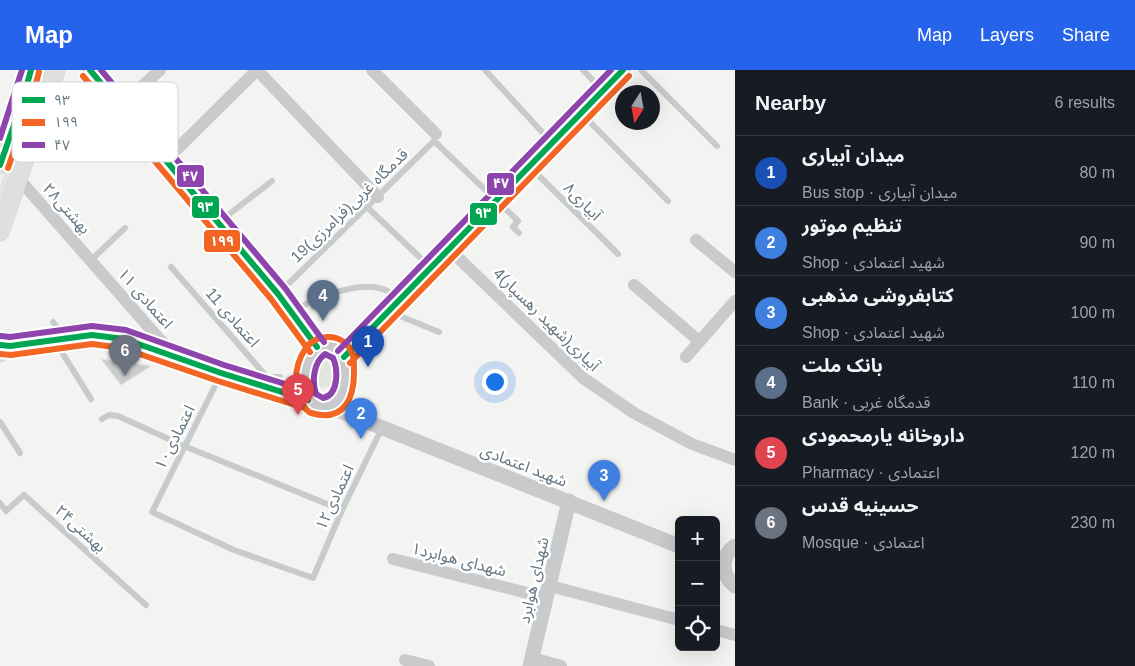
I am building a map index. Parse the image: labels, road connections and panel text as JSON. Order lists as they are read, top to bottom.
{
  "streets": {
    "street": [
      "۲۸بهشتی",
      "۱۱ اعتمادی",
      "4آبیاری(شهید رهسپار)",
      "شهید اعتمادی",
      "شهدای هوابرد۱",
      "شهدای هوابرد"
    ],
    "lane": [
      "آبیاری۸",
      "19قدمگاه غربی(فرامرزی)",
      "11 اعتمادی",
      "اعتمادی۱۰",
      "اعتمادی۱۲",
      "۲۴بهشتی"
    ]
  },
  "crossings": [
    ["۲۸بهشتی", "۱۱ اعتمادی"],
    ["اعتمادی۱۰", "اعتمادی۱۲"],
    ["شهید اعتمادی", "اعتمادی۱۲"],
    ["شهید اعتمادی", "شهدای هوابرد"],
    ["شهدای هوابرد۱", "شهدای هوابرد"]
  ],
  "lines": ["transit line ۹۳", "transit line ۴۷", "transit line ۱۹۹"],
  "legend": ["۹۳", "۱۹۹", "۴۷"],
  "north": "bottom",
  "page": {
    "header": "Map",
    "nav": ["Map", "Layers", "Share"],
    "heading": ["Nearby", "6 results"],
    "list": [
      {
        "mark": "1",
        "name": "میدان آبیاری",
        "note": "Bus stop · میدان آبیاری",
        "value": "80 m"
      },
      {
        "mark": "2",
        "name": "تنظیم موتور",
        "note": "Shop · شهید اعتمادی",
        "value": "90 m"
      },
      {
        "mark": "3",
        "name": "کتابفروشی مذهبی",
        "note": "Shop · شهید اعتمادی",
        "value": "100 m"
      },
      {
        "mark": "4",
        "name": "بانک ملت",
        "note": "Bank · قدمگاه غربی",
        "value": "110 m"
      },
      {
        "mark": "5",
        "name": "داروخانه یارمحمودی",
        "note": "Pharmacy · اعتمادی",
        "value": "120 m"
      },
      {
        "mark": "6",
        "name": "حسینیه قدس",
        "note": "Mosque · اعتمادی",
        "value": "230 m"
      }
    ],
    "pins": [
      "4",
      "1",
      "6",
      "5",
      "2",
      "3"
    ],
    "map_buttons": ["+", "−"]
  }
}
